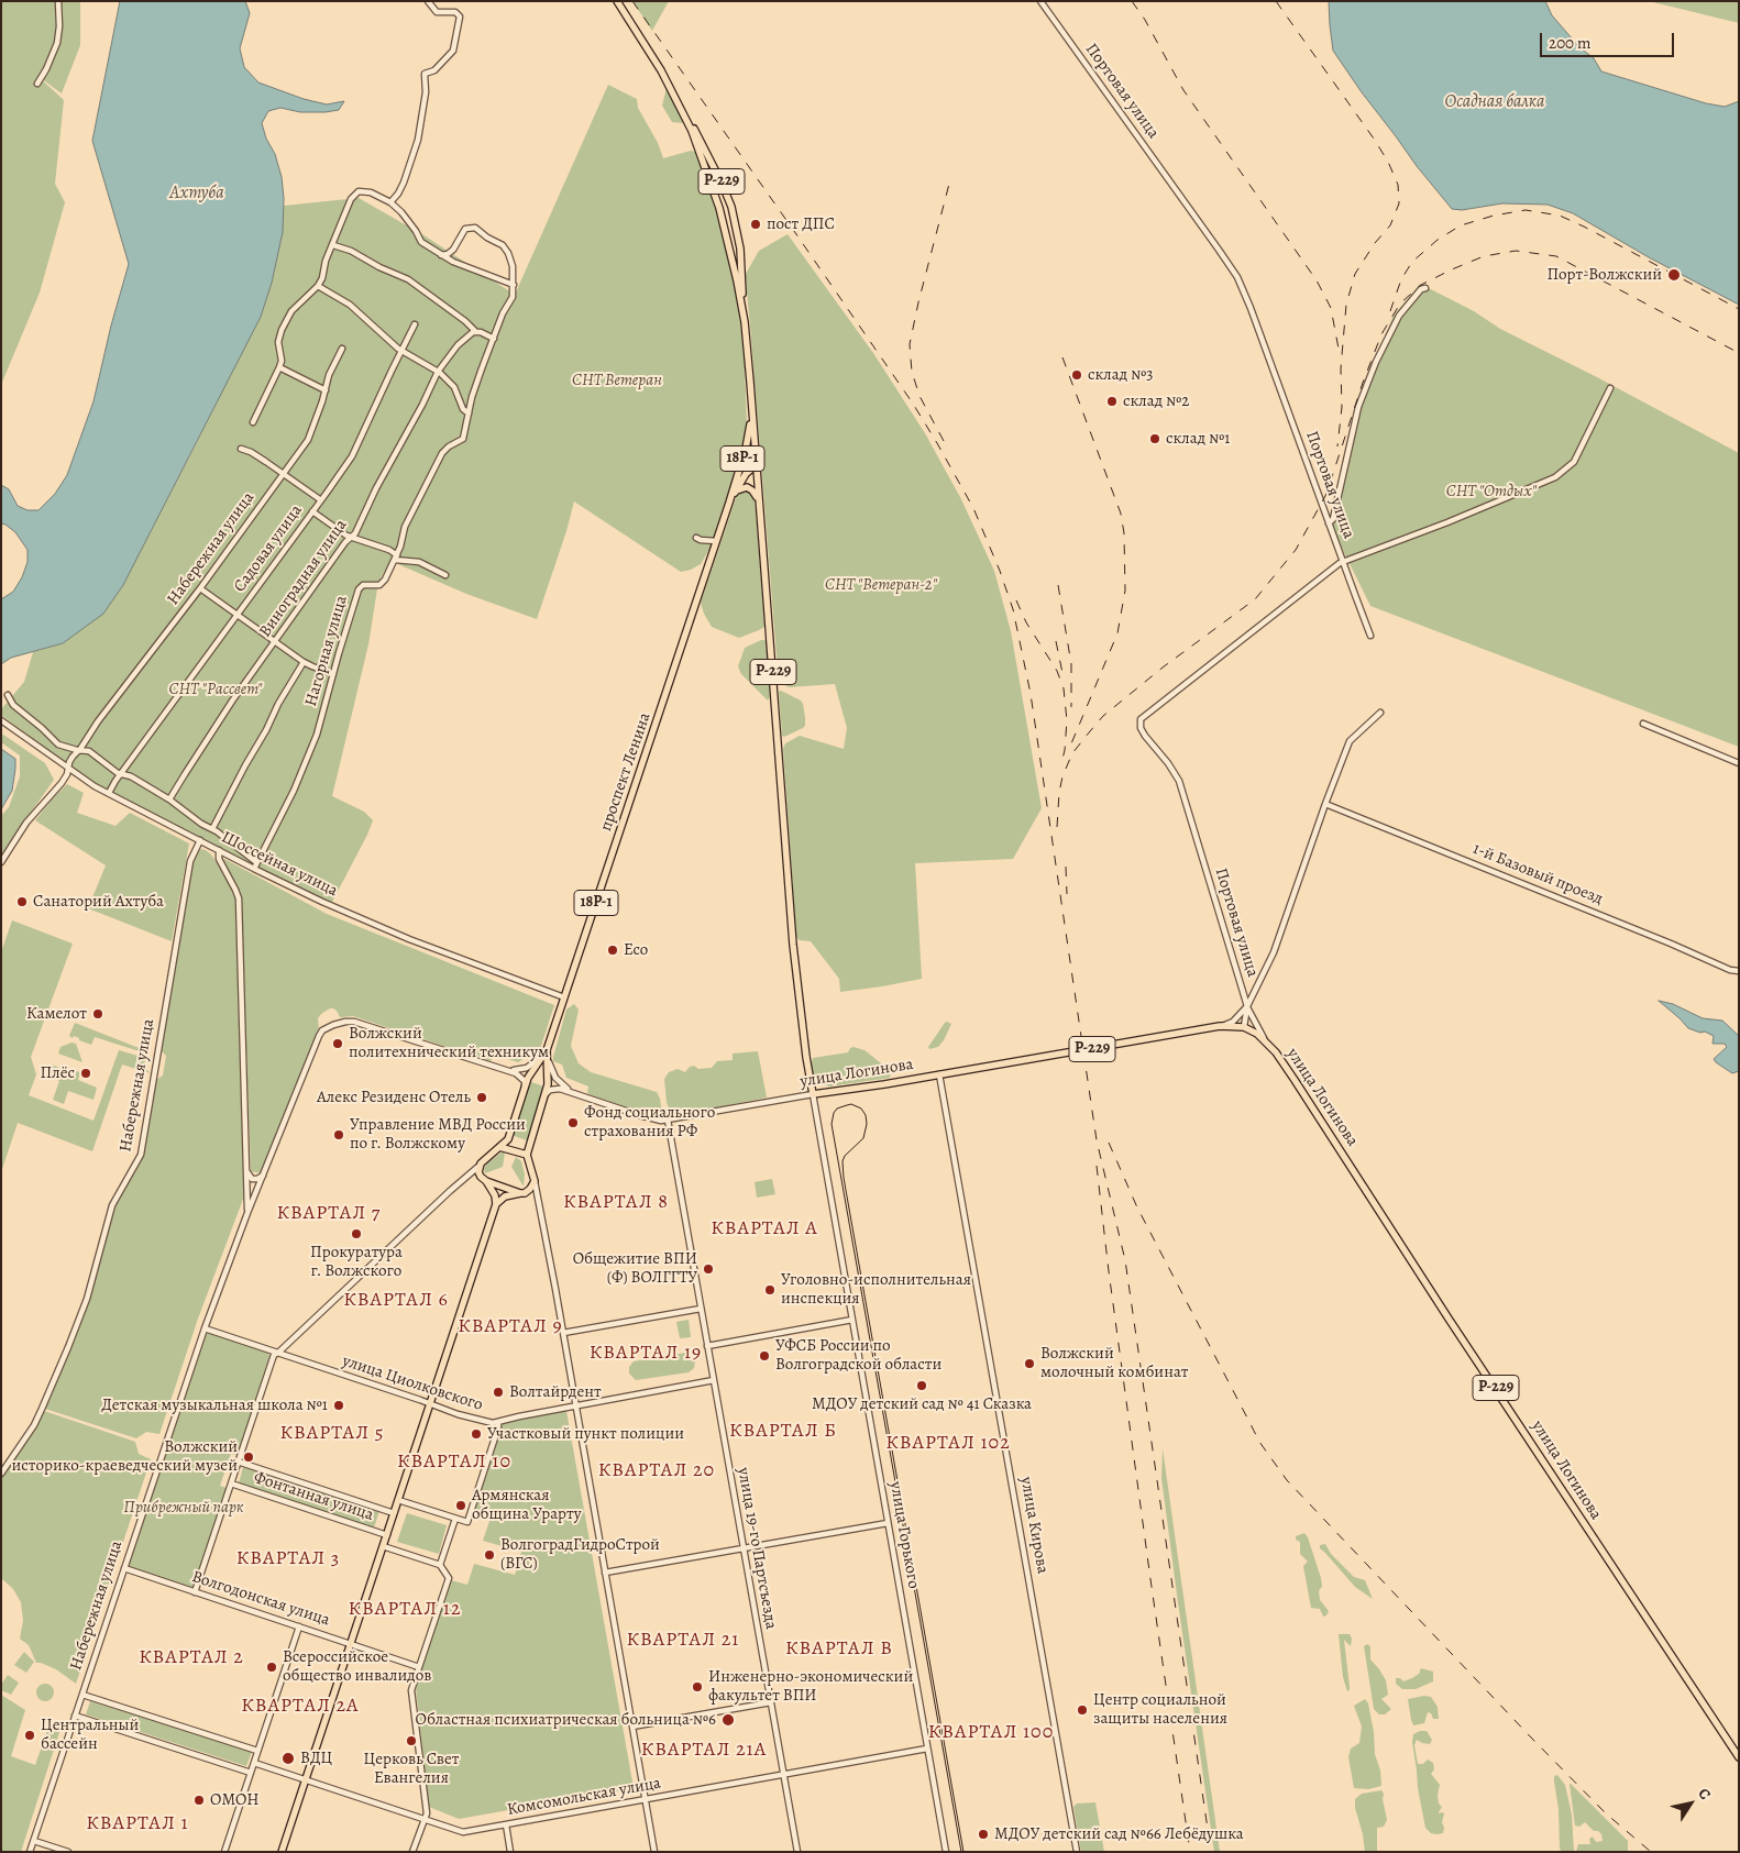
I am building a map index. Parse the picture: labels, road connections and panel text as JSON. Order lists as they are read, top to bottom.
{
  "streets": {
    "main road": [
      "Р-229",
      "18Р-1",
      "проспект Ленина",
      "улица Логинова"
    ],
    "street": [
      "Портовая улица",
      "Набережная улица",
      "Садовая улица",
      "Виноградная улица",
      "Нагорная улица",
      "Шоссейная улица",
      "1-й Базовый проезд",
      "улица Циолковского",
      "Фонтанная улица",
      "улица Кирова",
      "улица Горького",
      "улица 19-го Партсъезда",
      "Волгодонская улица",
      "Комсомольская улица"
    ]
  },
  "crossings": [
    ["Портовая улица", "улица Логинова"],
    ["Р-229", "проспект Ленина"],
    ["Р-229", "улица Логинова"],
    ["Р-229", "улица Горького"],
    ["Набережная улица", "Шоссейная улица"],
    ["Набережная улица", "улица Циолковского"],
    ["Набережная улица", "Волгодонская улица"],
    ["Садовая улица", "Шоссейная улица"],
    ["Нагорная улица", "Шоссейная улица"],
    ["проспект Ленина", "Шоссейная улица"],
    ["улица Логинова", "улица Кирова"],
    ["улица Логинова", "улица Горького"],
    ["улица Логинова", "улица 19-го Партсъезда"],
    ["улица Циолковского", "улица 19-го Партсъезда"],
    ["улица Горького", "Комсомольская улица"],
    ["улица 19-го Партсъезда", "Комсомольская улица"]
  ],
  "districts": [
    "КВАРТАЛ 8",
    "КВАРТАЛ 7",
    "КВАРТАЛ А",
    "КВАРТАЛ 6",
    "КВАРТАЛ 9",
    "КВАРТАЛ 19",
    "КВАРТАЛ Б",
    "КВАРТАЛ 5",
    "КВАРТАЛ 102",
    "КВАРТАЛ 10",
    "КВАРТАЛ 20",
    "КВАРТАЛ 3",
    "КВАРТАЛ 12",
    "КВАРТАЛ 21",
    "КВАРТАЛ В",
    "КВАРТАЛ 2",
    "КВАРТАЛ 2А",
    "КВАРТАЛ 100",
    "КВАРТАЛ 21А",
    "КВАРТАЛ 1"
  ],
  "water": ["Осадная балка", "Ахтуба"],
  "parks": [
    "СНТ Ветеран",
    "СНТ \"Отдых\"",
    "СНТ \"Ветеран-2\"",
    "СНТ \"Рассвет\"",
    "Прибрежный парк"
  ],
  "places": [
    "пост ДПС",
    "Порт-Волжский",
    "склад №3",
    "склад №2",
    "склад №1",
    "Санаторий Ахтуба",
    "Eco",
    "Камелот",
    "Волжский политехнический техникум",
    "Плёс",
    "Алекс Резиденс Отель",
    "Фонд социального страхования РФ",
    "Управление МВД России по г. Волжскому",
    "Прокуратура г. Волжского",
    "Общежитие ВПИ (Ф) ВОЛГГТУ",
    "Уголовно-исполнительная инспекция",
    "УФСБ России по Волгоградской области",
    "Волжский молочный комбинат",
    "МДОУ детский сад № 41 Сказка",
    "Волтайрдент",
    "Детская музыкальная школа №1",
    "Участковый пункт полиции",
    "Волжский историко-краеведческий музей",
    "Армянская община Урарту",
    "ВолгоградГидроСтрой (ВГС)",
    "Всероссийское общество инвалидов",
    "Инженерно-экономический факультет ВПИ",
    "Центр социальной защиты населения",
    "Областная психиатрическая больница №6",
    "Центральный бассейн",
    "Церковь Свет Евангелия",
    "ВДЦ",
    "ОМОН",
    "МДОУ детский сад №66 Лебёдушка"
  ],
  "scale_bar": "200 m",
  "north": "top right"
}
